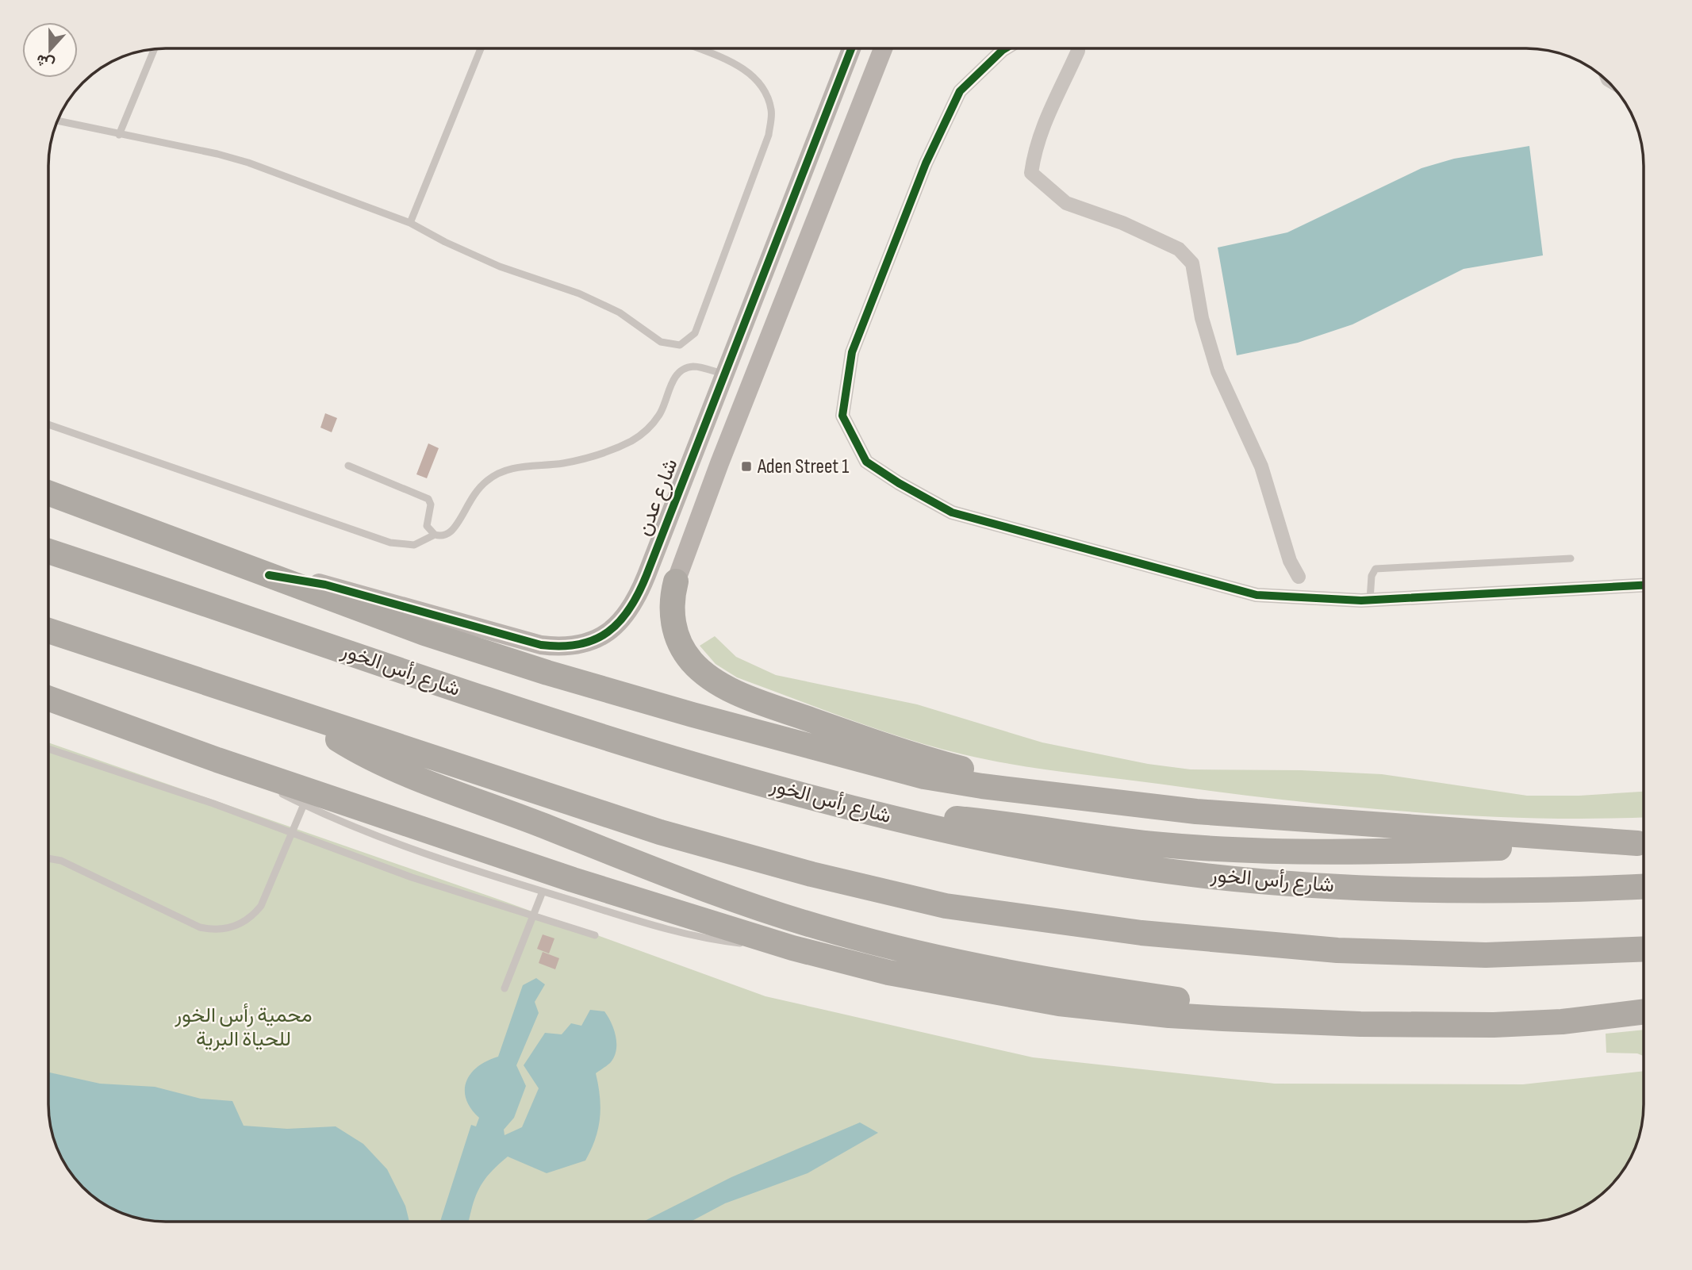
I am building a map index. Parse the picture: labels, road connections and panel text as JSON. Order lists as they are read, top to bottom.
{
  "streets": {
    "highway": ["شارع رأس الخور"],
    "street": ["شارع عدن"]
  },
  "parks": ["محمية رأس الخور للحياة البرية"],
  "places": {
    "transit": ["Aden Street 1"]
  },
  "north": "bottom"
}
